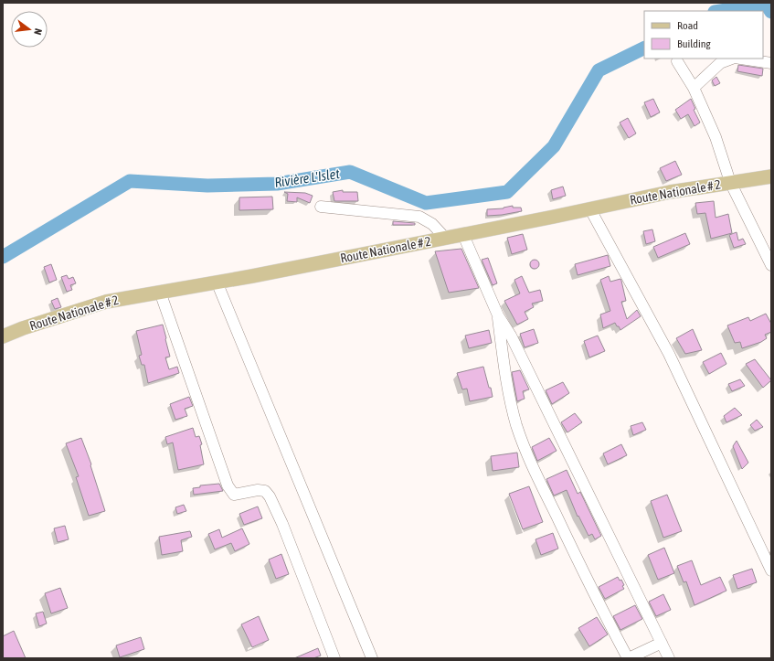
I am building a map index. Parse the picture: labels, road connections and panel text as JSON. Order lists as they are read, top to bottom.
{
  "streets": {
    "main road": ["Route Nationale # 2"]
  },
  "water": ["Rivière L'Islet"],
  "legend": ["Road", "Building"],
  "north": "right"
}
